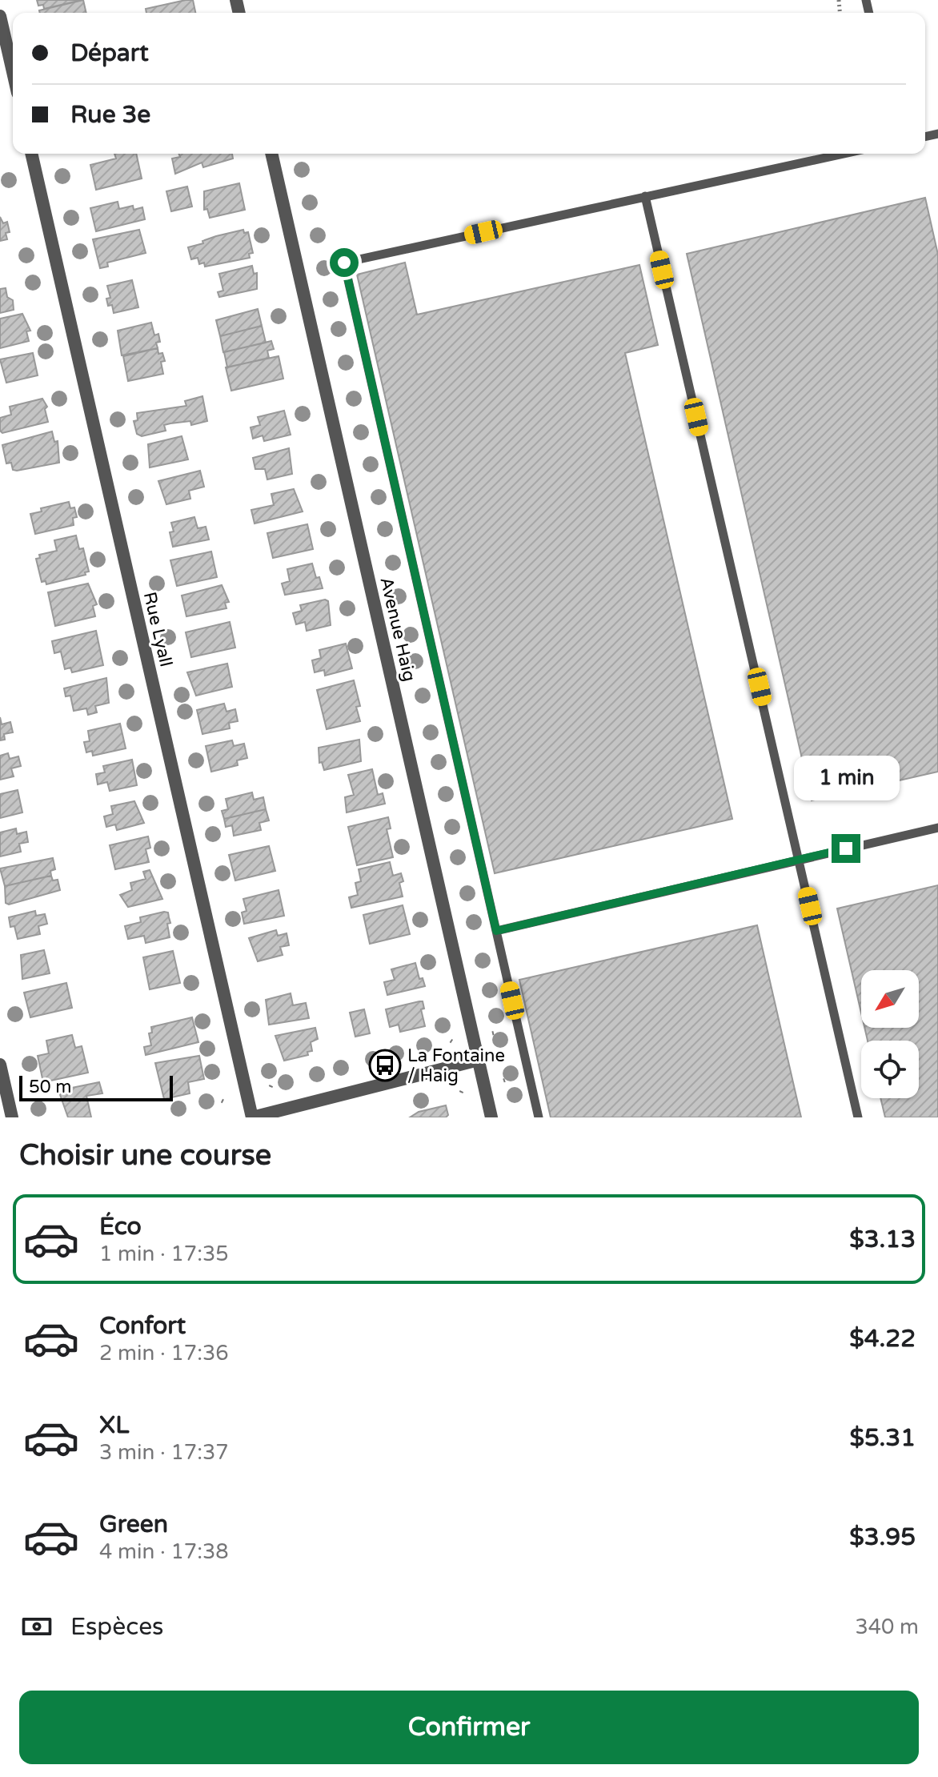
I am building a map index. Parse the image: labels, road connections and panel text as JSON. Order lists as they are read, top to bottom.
{
  "streets": {
    "street": ["Rue Lyall", "Avenue Haig"]
  },
  "places": {
    "bus stop": ["La Fontaine / Haig"]
  },
  "scale_bar": "50 m",
  "north": "bottom left",
  "page": {
    "banner": ["Départ", "Rue 3e"],
    "bubble": "1 min",
    "scale": "50 m",
    "heading": "Choisir une course",
    "list": [
      {
        "name": "Éco",
        "note": "1 min · 17:35",
        "value": "$3.13"
      },
      {
        "name": "Confort",
        "note": "2 min · 17:36",
        "value": "$4.22"
      },
      {
        "name": "XL",
        "note": "3 min · 17:37",
        "value": "$5.31"
      },
      {
        "name": "Green",
        "note": "4 min · 17:38",
        "value": "$3.95"
      }
    ],
    "pay": ["Espèces", "340 m"],
    "buttons": "Confirmer"
  }
}
